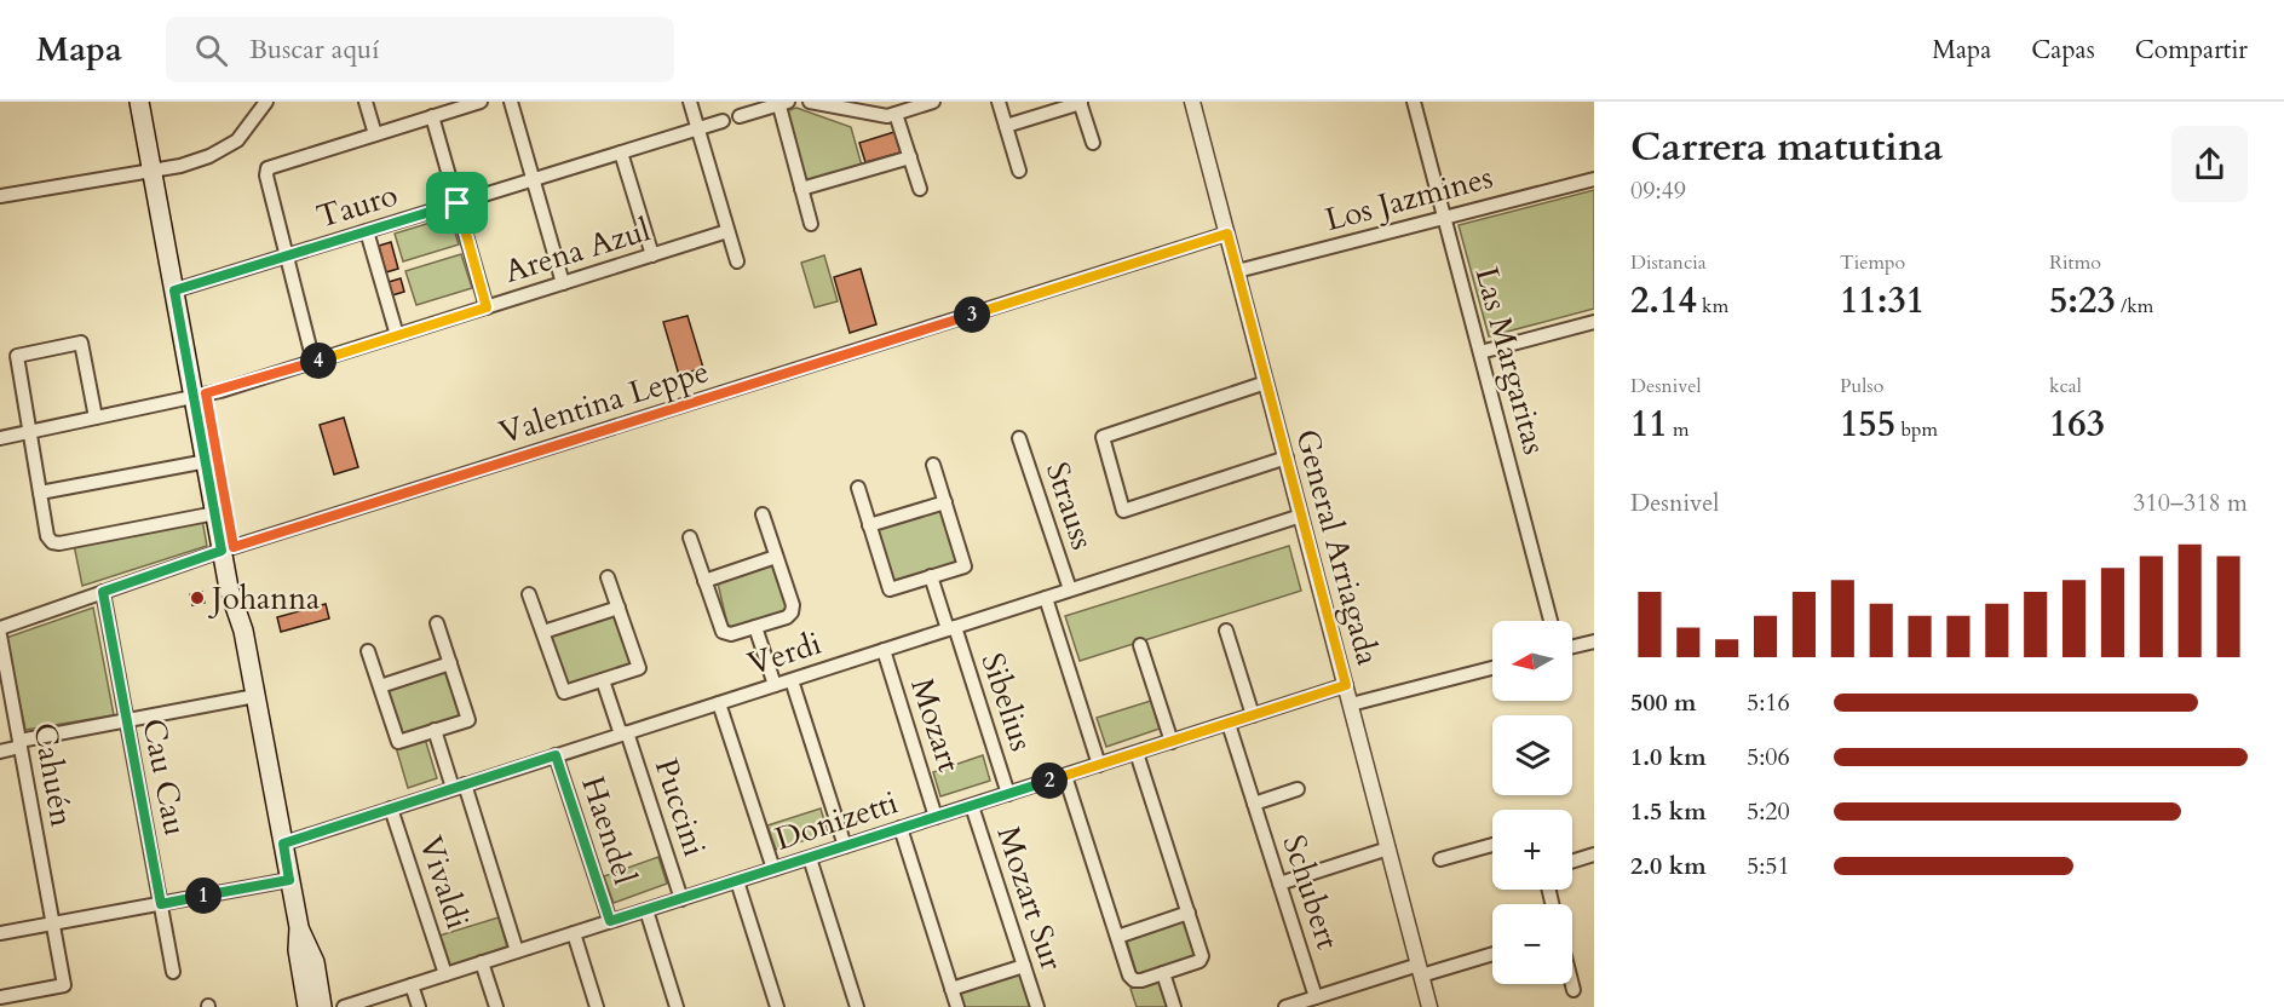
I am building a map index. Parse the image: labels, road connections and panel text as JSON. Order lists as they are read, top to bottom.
{
  "streets": {
    "street": [
      "Los Jazmines",
      "Tauro",
      "Arena Azul",
      "Las Margaritas",
      "Valentina Leppe",
      "Strauss",
      "General Arriagada",
      "Verdi",
      "Sibelius",
      "Mozart",
      "Cahuén",
      "Cau Cau",
      "Puccini",
      "Donizetti",
      "Haendel",
      "Vivaldi",
      "Schubert",
      "Mozart Sur"
    ]
  },
  "crossings": [
    ["Los Jazmines", "Las Margaritas"],
    ["Los Jazmines", "General Arriagada"],
    ["Valentina Leppe", "General Arriagada"],
    ["Valentina Leppe", "Cau Cau"],
    ["Strauss", "Verdi"],
    ["General Arriagada", "Verdi"],
    ["General Arriagada", "Donizetti"],
    ["Verdi", "Sibelius"],
    ["Verdi", "Mozart"],
    ["Verdi", "Puccini"],
    ["Verdi", "Haendel"],
    ["Verdi", "Vivaldi"],
    ["Sibelius", "Donizetti"],
    ["Mozart", "Donizetti"],
    ["Puccini", "Donizetti"],
    ["Donizetti", "Haendel"],
    ["Donizetti", "Vivaldi"],
    ["Donizetti", "Schubert"],
    ["Donizetti", "Mozart Sur"]
  ],
  "places": ["Johanna"],
  "north": "left",
  "page": {
    "header": "Mapa",
    "search": "Buscar aquí",
    "nav": ["Mapa", "Capas", "Compartir"],
    "heading": ["Carrera matutina", "09:49"],
    "stats": [
      ["Distancia", "2.14 km"],
      ["Tiempo", "11:31"],
      ["Ritmo", "5:23 /km"],
      ["Desnivel", "11 m"],
      ["Pulso", "155 bpm"],
      ["kcal", "163"]
    ],
    "pins": [
      "3",
      "4",
      "2",
      "1"
    ],
    "chart": ["Desnivel", "310–318 m"],
    "map_buttons": ["+", "−"],
    "list": [
      {
        "name": "500 m",
        "note": "5:16"
      },
      {
        "name": "1.0 km",
        "note": "5:06"
      },
      {
        "name": "1.5 km",
        "note": "5:20"
      },
      {
        "name": "2.0 km",
        "note": "5:51"
      }
    ]
  }
}
